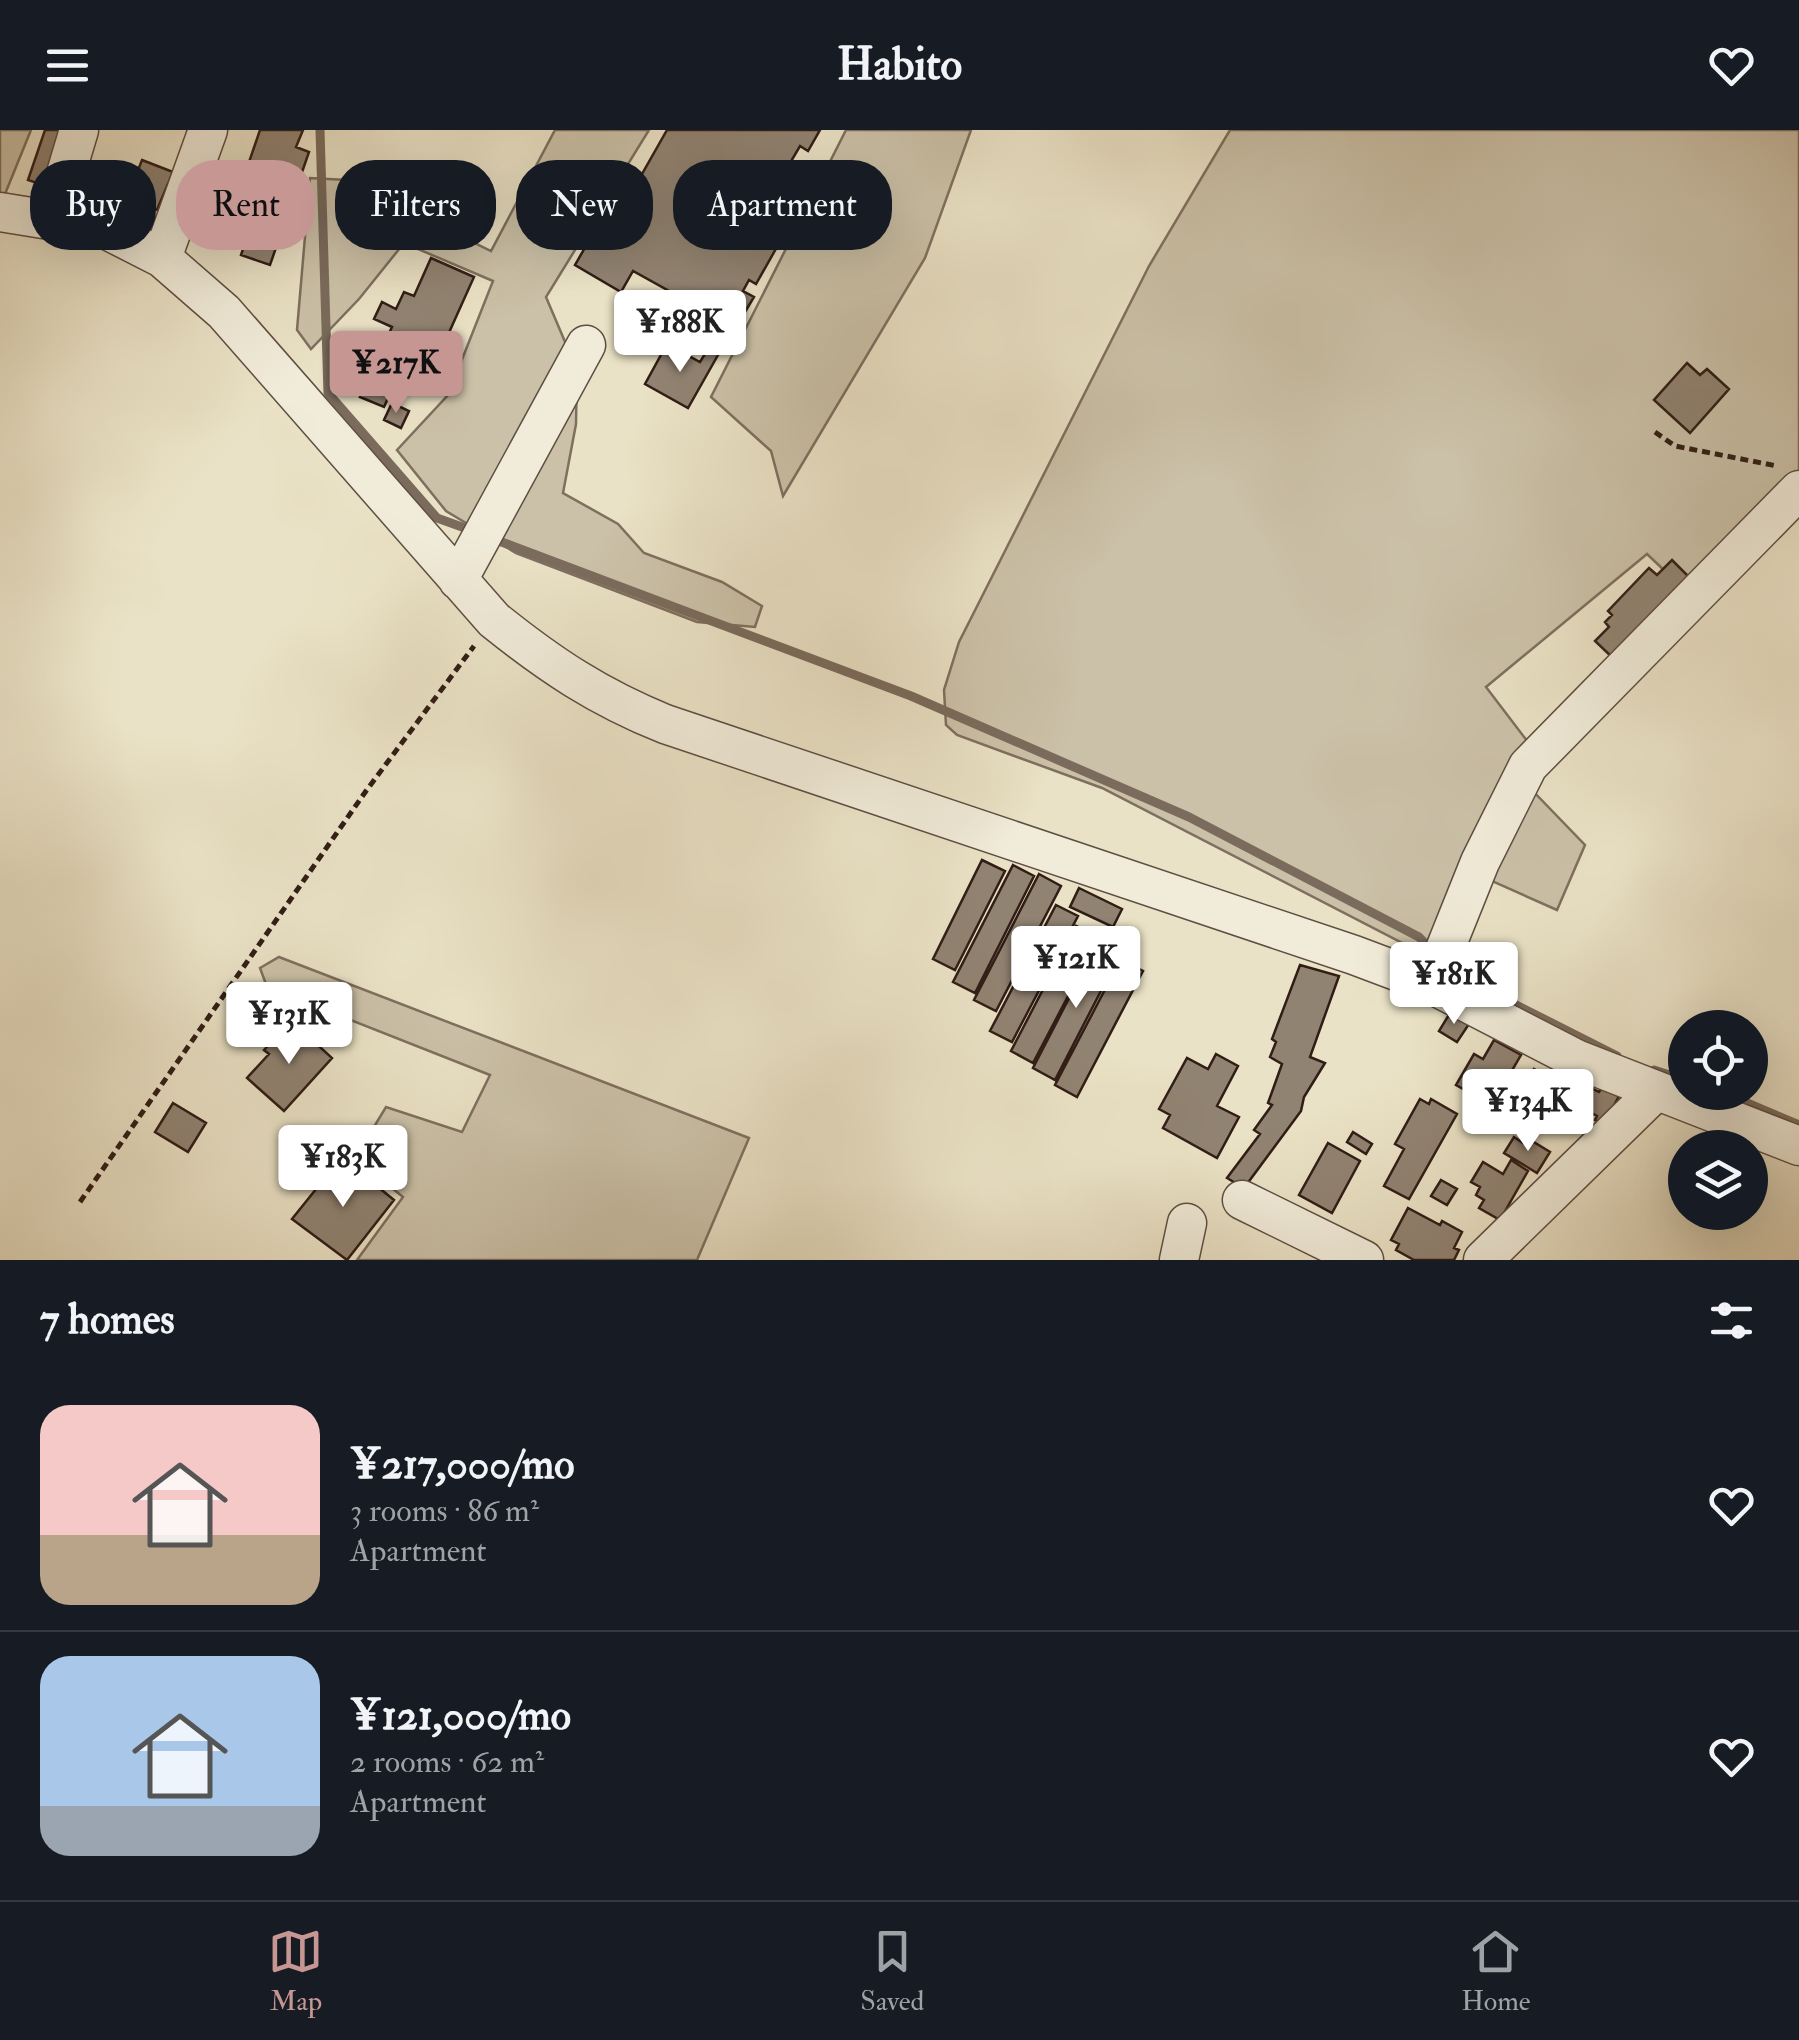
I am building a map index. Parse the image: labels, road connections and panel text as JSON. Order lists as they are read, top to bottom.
{
  "page": {
    "header": "Habito",
    "chip": [
      "Buy",
      "Rent",
      "Filters",
      "New",
      "Apartment"
    ],
    "price": [
      "¥188K",
      "¥217K",
      "¥121K",
      "¥181K",
      "¥131K",
      "¥134K",
      "¥183K"
    ],
    "heading": "7 homes",
    "list": [
      {
        "name": "¥217,000/mo",
        "note": "3 rooms · 86 m² · Apartment"
      },
      {
        "name": "¥121,000/mo",
        "note": "2 rooms · 62 m² · Apartment"
      }
    ],
    "tabs": ["Map", "Saved", "Home"]
  }
}
